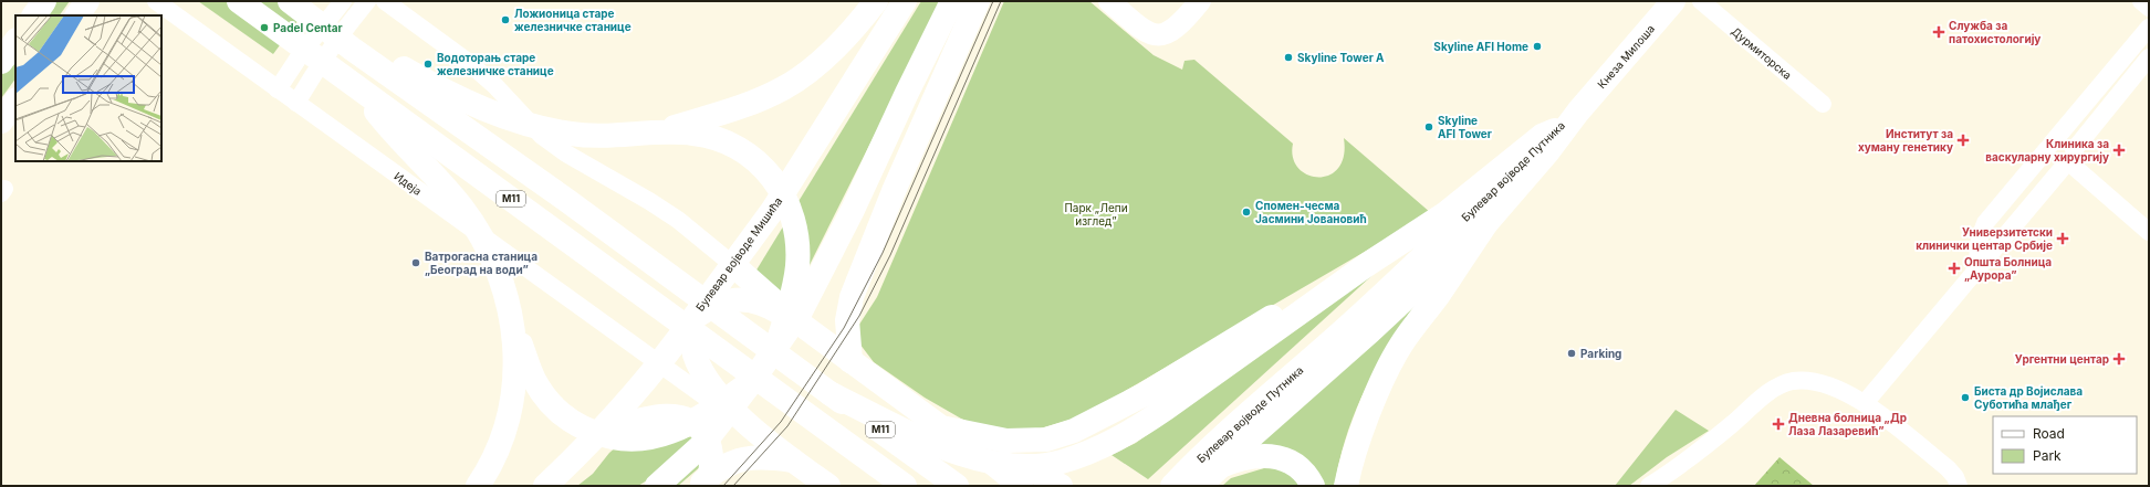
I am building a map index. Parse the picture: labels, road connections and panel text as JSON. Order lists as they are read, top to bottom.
{
  "streets": {
    "main road": [
      "Кнеза Милоша",
      "Булевар војводе Путника",
      "M11",
      "Булевар војводе Мишића"
    ],
    "street": ["Дурмиторска", "Идеја"]
  },
  "crossings": [
    ["Кнеза Милоша", "Булевар војводе Путника"],
    ["Идеја", "Булевар војводе Мишића"]
  ],
  "parks": ["Парк „Лепи изглед”"],
  "places": {
    "other": [
      "Ложионица старе железничке станице",
      "Padel Centar",
      "Skyline AFI Home",
      "Skyline Tower A",
      "Водоторањ старе железничке станице",
      "Skyline AFI Tower",
      "Спомен-чесма Јасмини Јовановић",
      "Ватрогасна станица „Београд на води”",
      "Parking",
      "Биста др Војислава Суботића млађег"
    ],
    "health": [
      "Служба за патохистологију",
      "Институт за хуману генетику",
      "Клиника за васкуларну хирургију",
      "Универзитетски клинички центар Србије",
      "Општа Болница „Аурора”",
      "Ургентни центар",
      "Дневна болница „Др Лаза Лазаревић”"
    ]
  },
  "legend": ["Road", "Park"]
}
